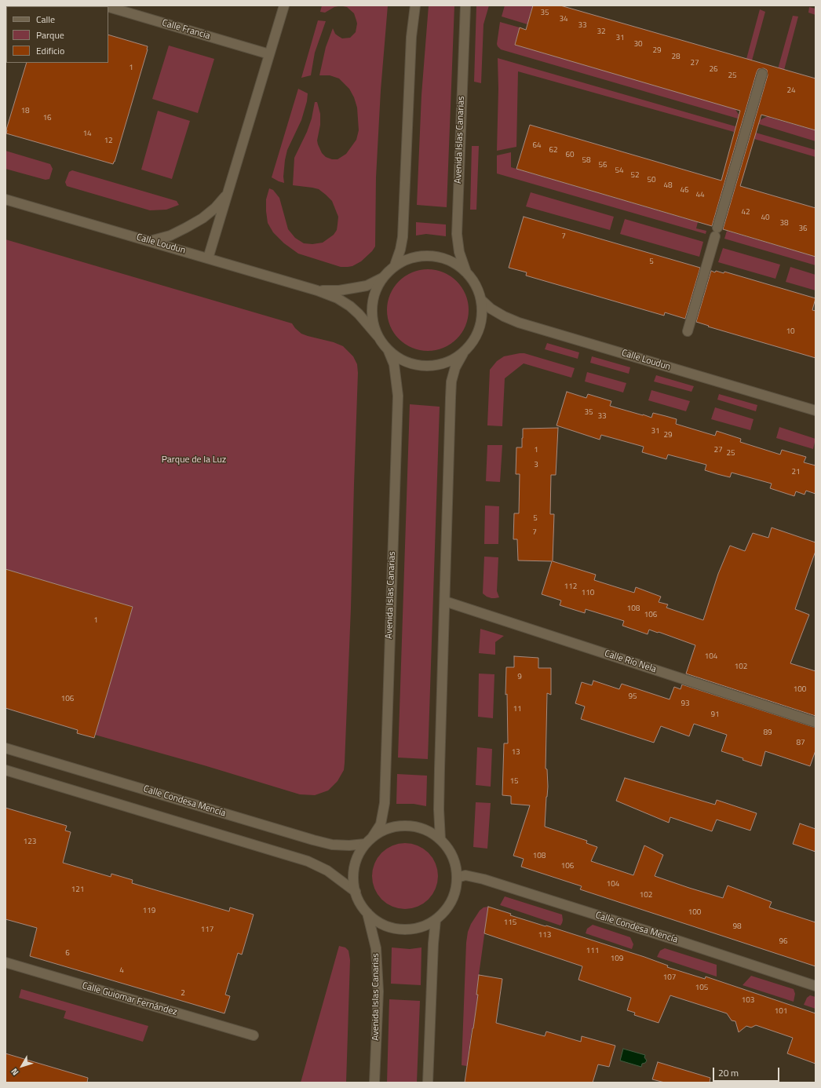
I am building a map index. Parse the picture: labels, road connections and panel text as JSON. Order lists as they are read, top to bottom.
{
  "streets": {
    "street": [
      "Calle Francia",
      "Avenida Islas Canarias",
      "Calle Loudun",
      "Calle Río Nela",
      "Calle Condesa Mencía",
      "Calle Guiomar Fernández"
    ]
  },
  "crossings": [
    ["Avenida Islas Canarias", "Calle Loudun"],
    ["Avenida Islas Canarias", "Calle Condesa Mencía"]
  ],
  "parks": ["Parque de la Luz"],
  "house_numbers": [
    "35",
    "34",
    "33",
    "32",
    "31",
    "30",
    "29",
    "28",
    "27",
    "1",
    "26",
    "25",
    "24",
    "18",
    "16",
    "14",
    "12",
    "64",
    "62",
    "60",
    "58",
    "56",
    "54",
    "52",
    "50",
    "48",
    "46",
    "44",
    "42",
    "40",
    "38",
    "36",
    "7",
    "5",
    "10",
    "35",
    "33",
    "31",
    "29",
    "1",
    "27",
    "25",
    "3",
    "21",
    "5",
    "7",
    "112",
    "110",
    "108",
    "106",
    "1",
    "104",
    "102",
    "9",
    "100",
    "95",
    "106",
    "93",
    "11",
    "91",
    "89",
    "87",
    "13",
    "15",
    "123",
    "108",
    "106",
    "104",
    "121",
    "102",
    "119",
    "100",
    "115",
    "98",
    "117",
    "113",
    "96",
    "111",
    "6",
    "109",
    "4",
    "107",
    "105",
    "2",
    "103",
    "101"
  ],
  "legend": ["Calle", "Parque", "Edificio"],
  "scale_bar": "20 m",
  "north": "bottom left"
}
